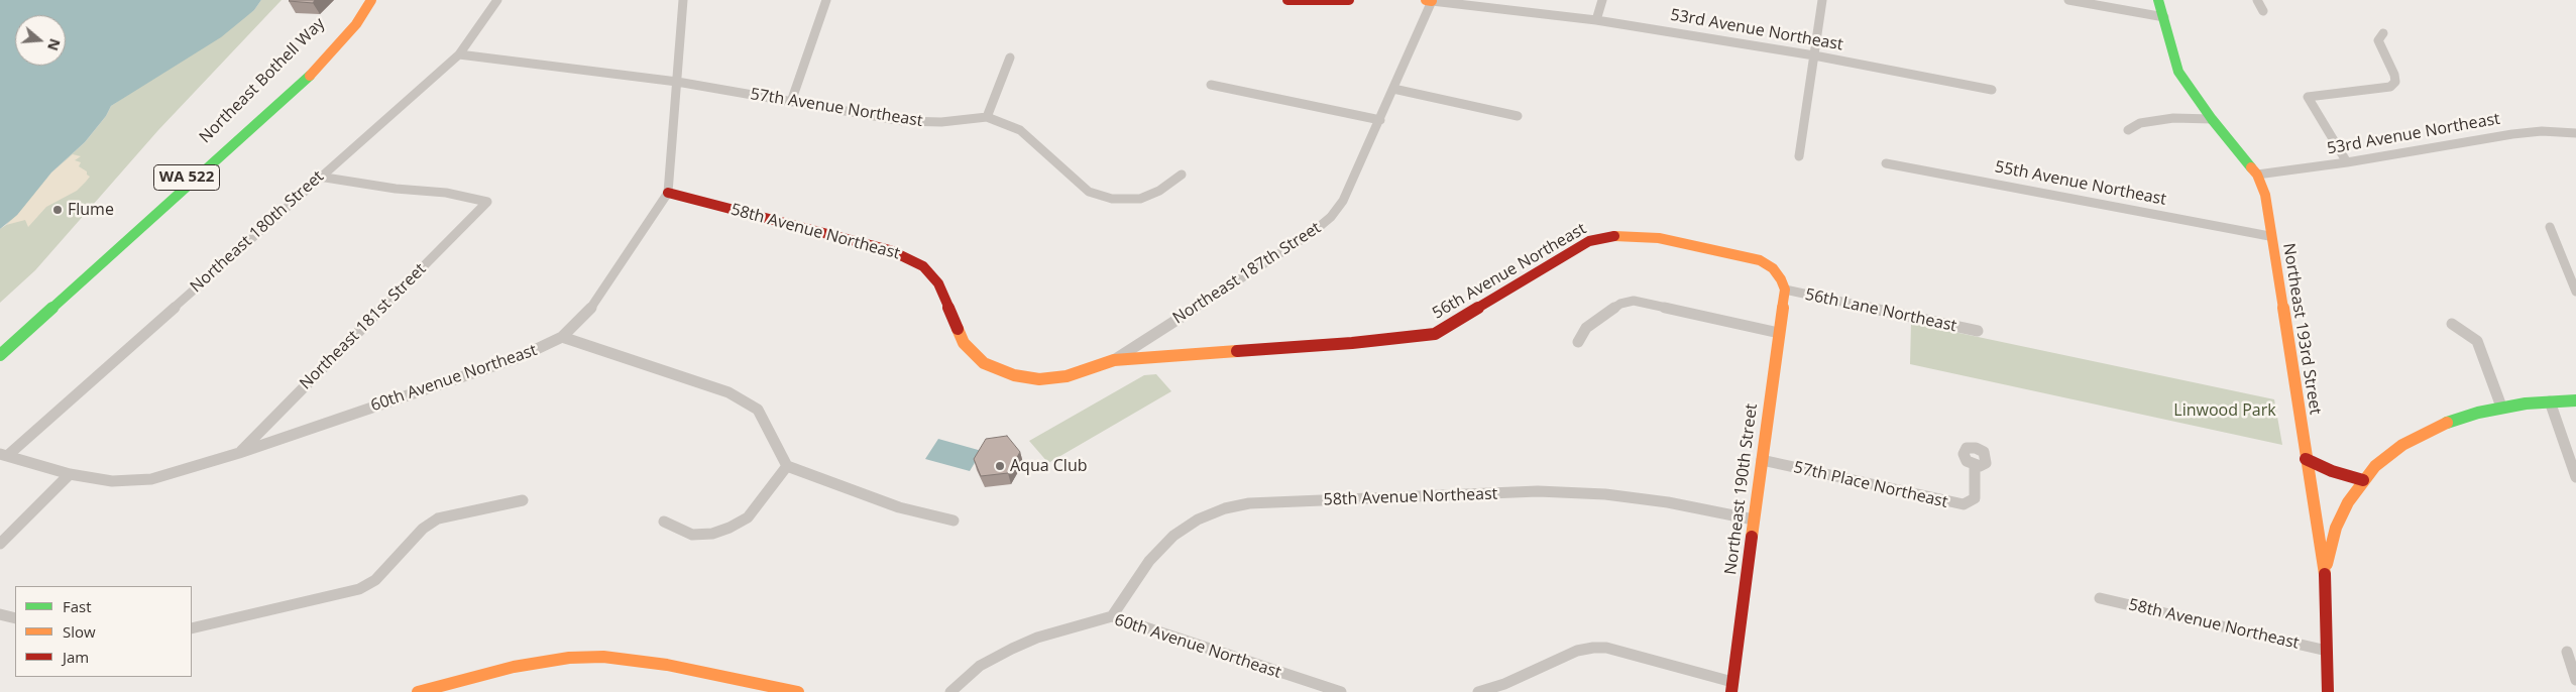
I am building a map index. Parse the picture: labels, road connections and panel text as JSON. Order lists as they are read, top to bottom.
{
  "streets": {
    "street": [
      "53rd Avenue Northeast",
      "Northeast Bothell Way",
      "57th Avenue Northeast",
      "WA 522",
      "55th Avenue Northeast",
      "Northeast 180th Street",
      "58th Avenue Northeast",
      "56th Avenue Northeast",
      "Northeast 187th Street",
      "56th Lane Northeast",
      "Northeast 181st Street",
      "Northeast 193rd Street",
      "60th Avenue Northeast",
      "57th Place Northeast",
      "Northeast 190th Street"
    ]
  },
  "crossings": [
    ["53rd Avenue Northeast", "Northeast 187th Street"],
    ["53rd Avenue Northeast", "Northeast 193rd Street"],
    ["57th Avenue Northeast", "Northeast 180th Street"],
    ["55th Avenue Northeast", "Northeast 193rd Street"],
    ["Northeast 180th Street", "Northeast 181st Street"],
    ["Northeast 180th Street", "60th Avenue Northeast"],
    ["58th Avenue Northeast", "56th Avenue Northeast"],
    ["58th Avenue Northeast", "Northeast 187th Street"],
    ["58th Avenue Northeast", "Northeast 193rd Street"],
    ["58th Avenue Northeast", "60th Avenue Northeast"],
    ["58th Avenue Northeast", "Northeast 190th Street"],
    ["56th Avenue Northeast", "Northeast 187th Street"],
    ["56th Avenue Northeast", "56th Lane Northeast"],
    ["56th Avenue Northeast", "Northeast 190th Street"],
    ["56th Lane Northeast", "Northeast 190th Street"],
    ["Northeast 181st Street", "60th Avenue Northeast"],
    ["57th Place Northeast", "Northeast 190th Street"]
  ],
  "parks": ["Linwood Park"],
  "places": ["Flume", "Aqua Club"],
  "legend": ["Fast", "Slow", "Jam"],
  "north": "right"
}
